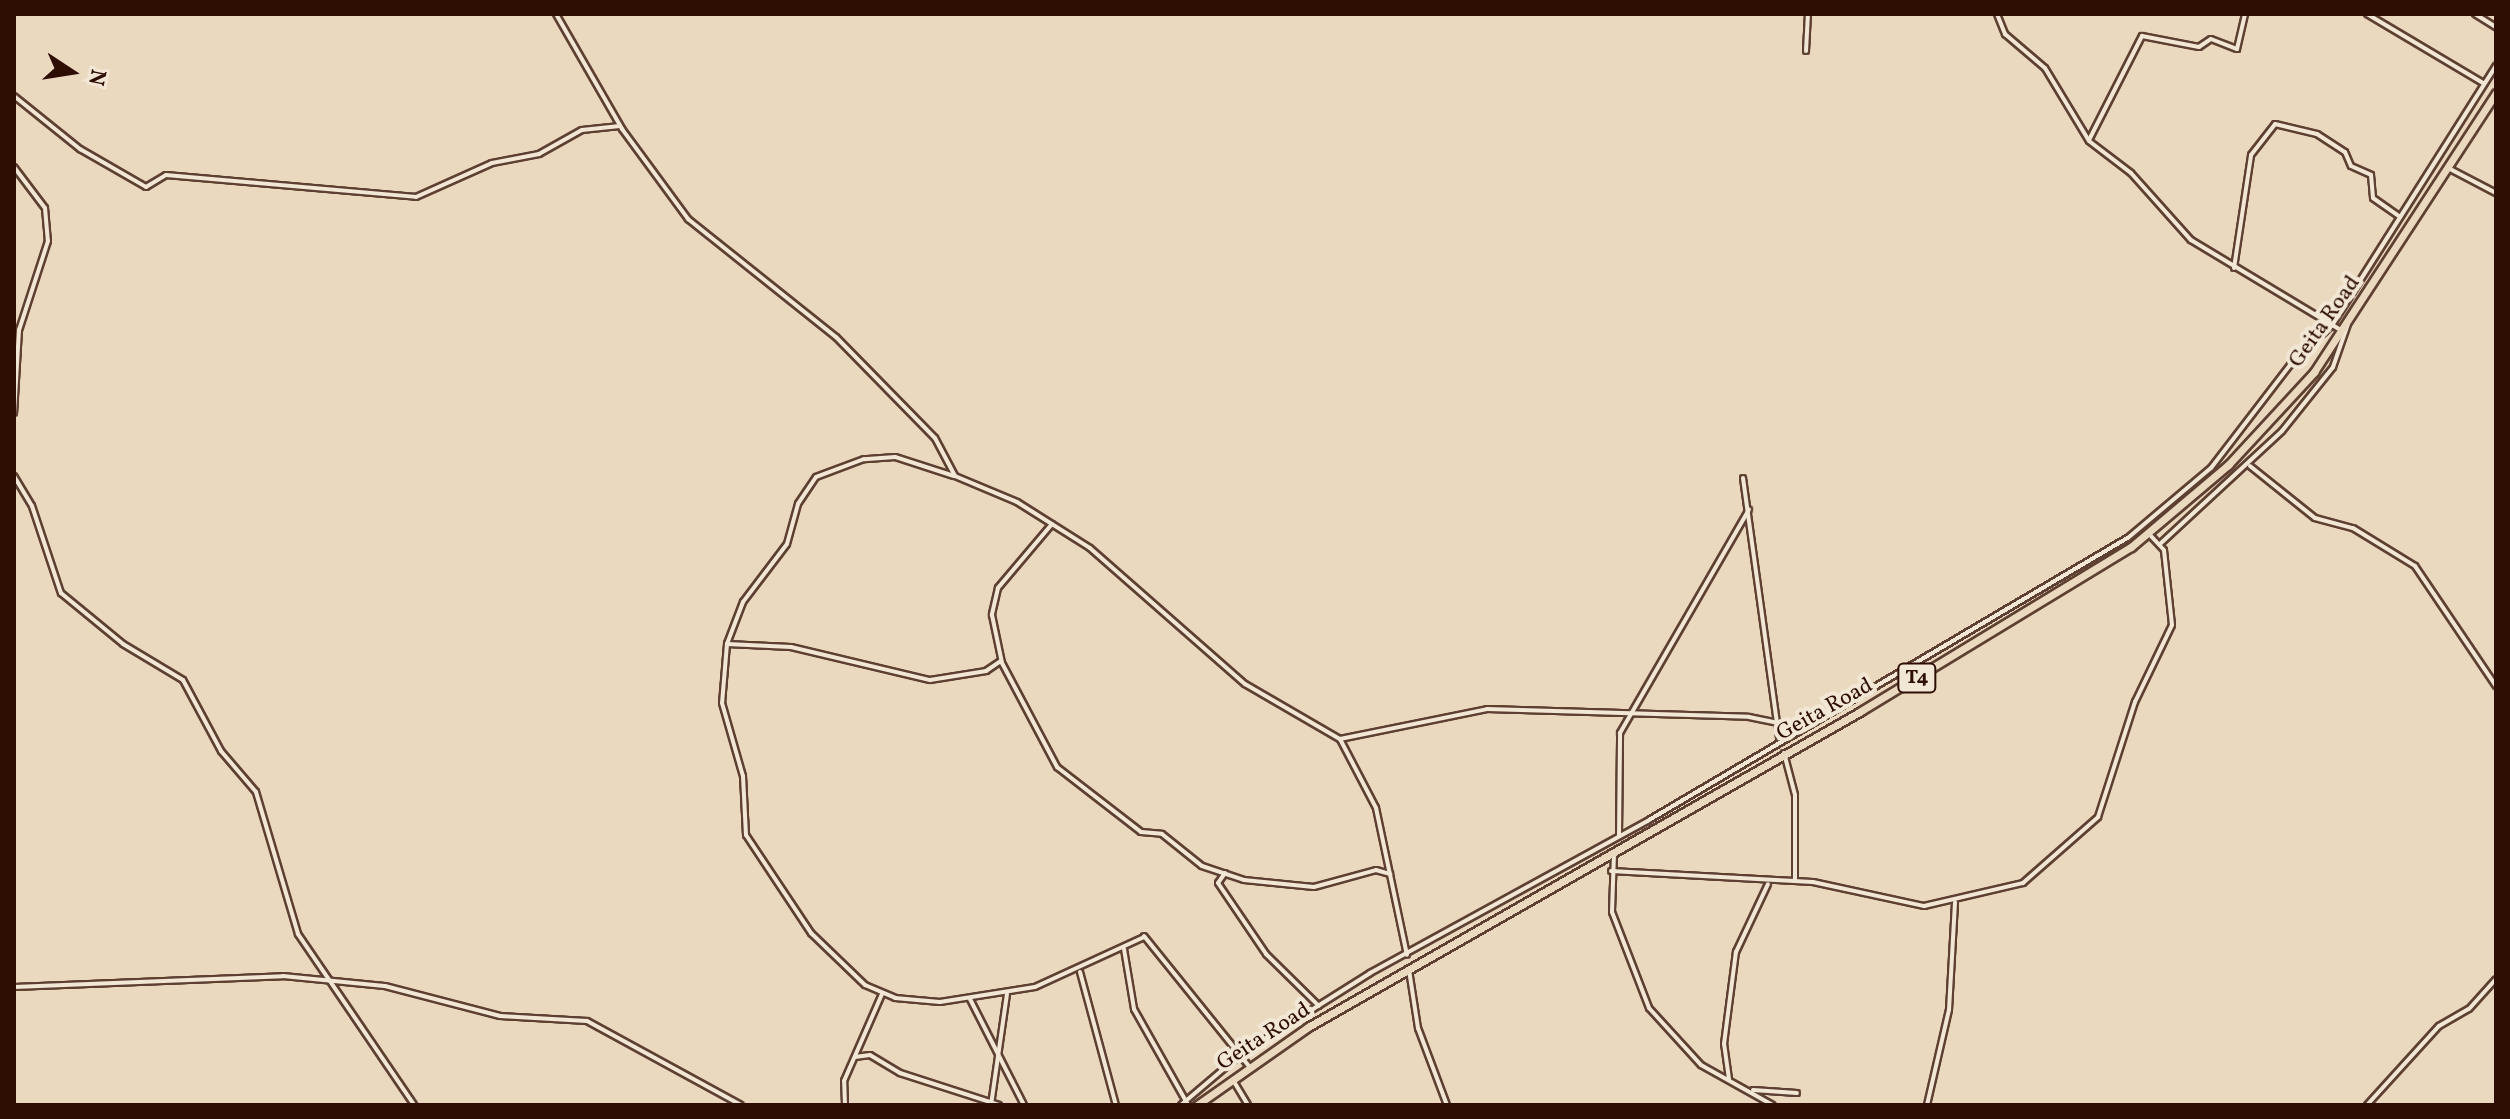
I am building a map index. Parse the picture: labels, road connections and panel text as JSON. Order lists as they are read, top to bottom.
{
  "streets": {
    "highway": ["Geita Road", "T4"]
  },
  "north": "right"
}
